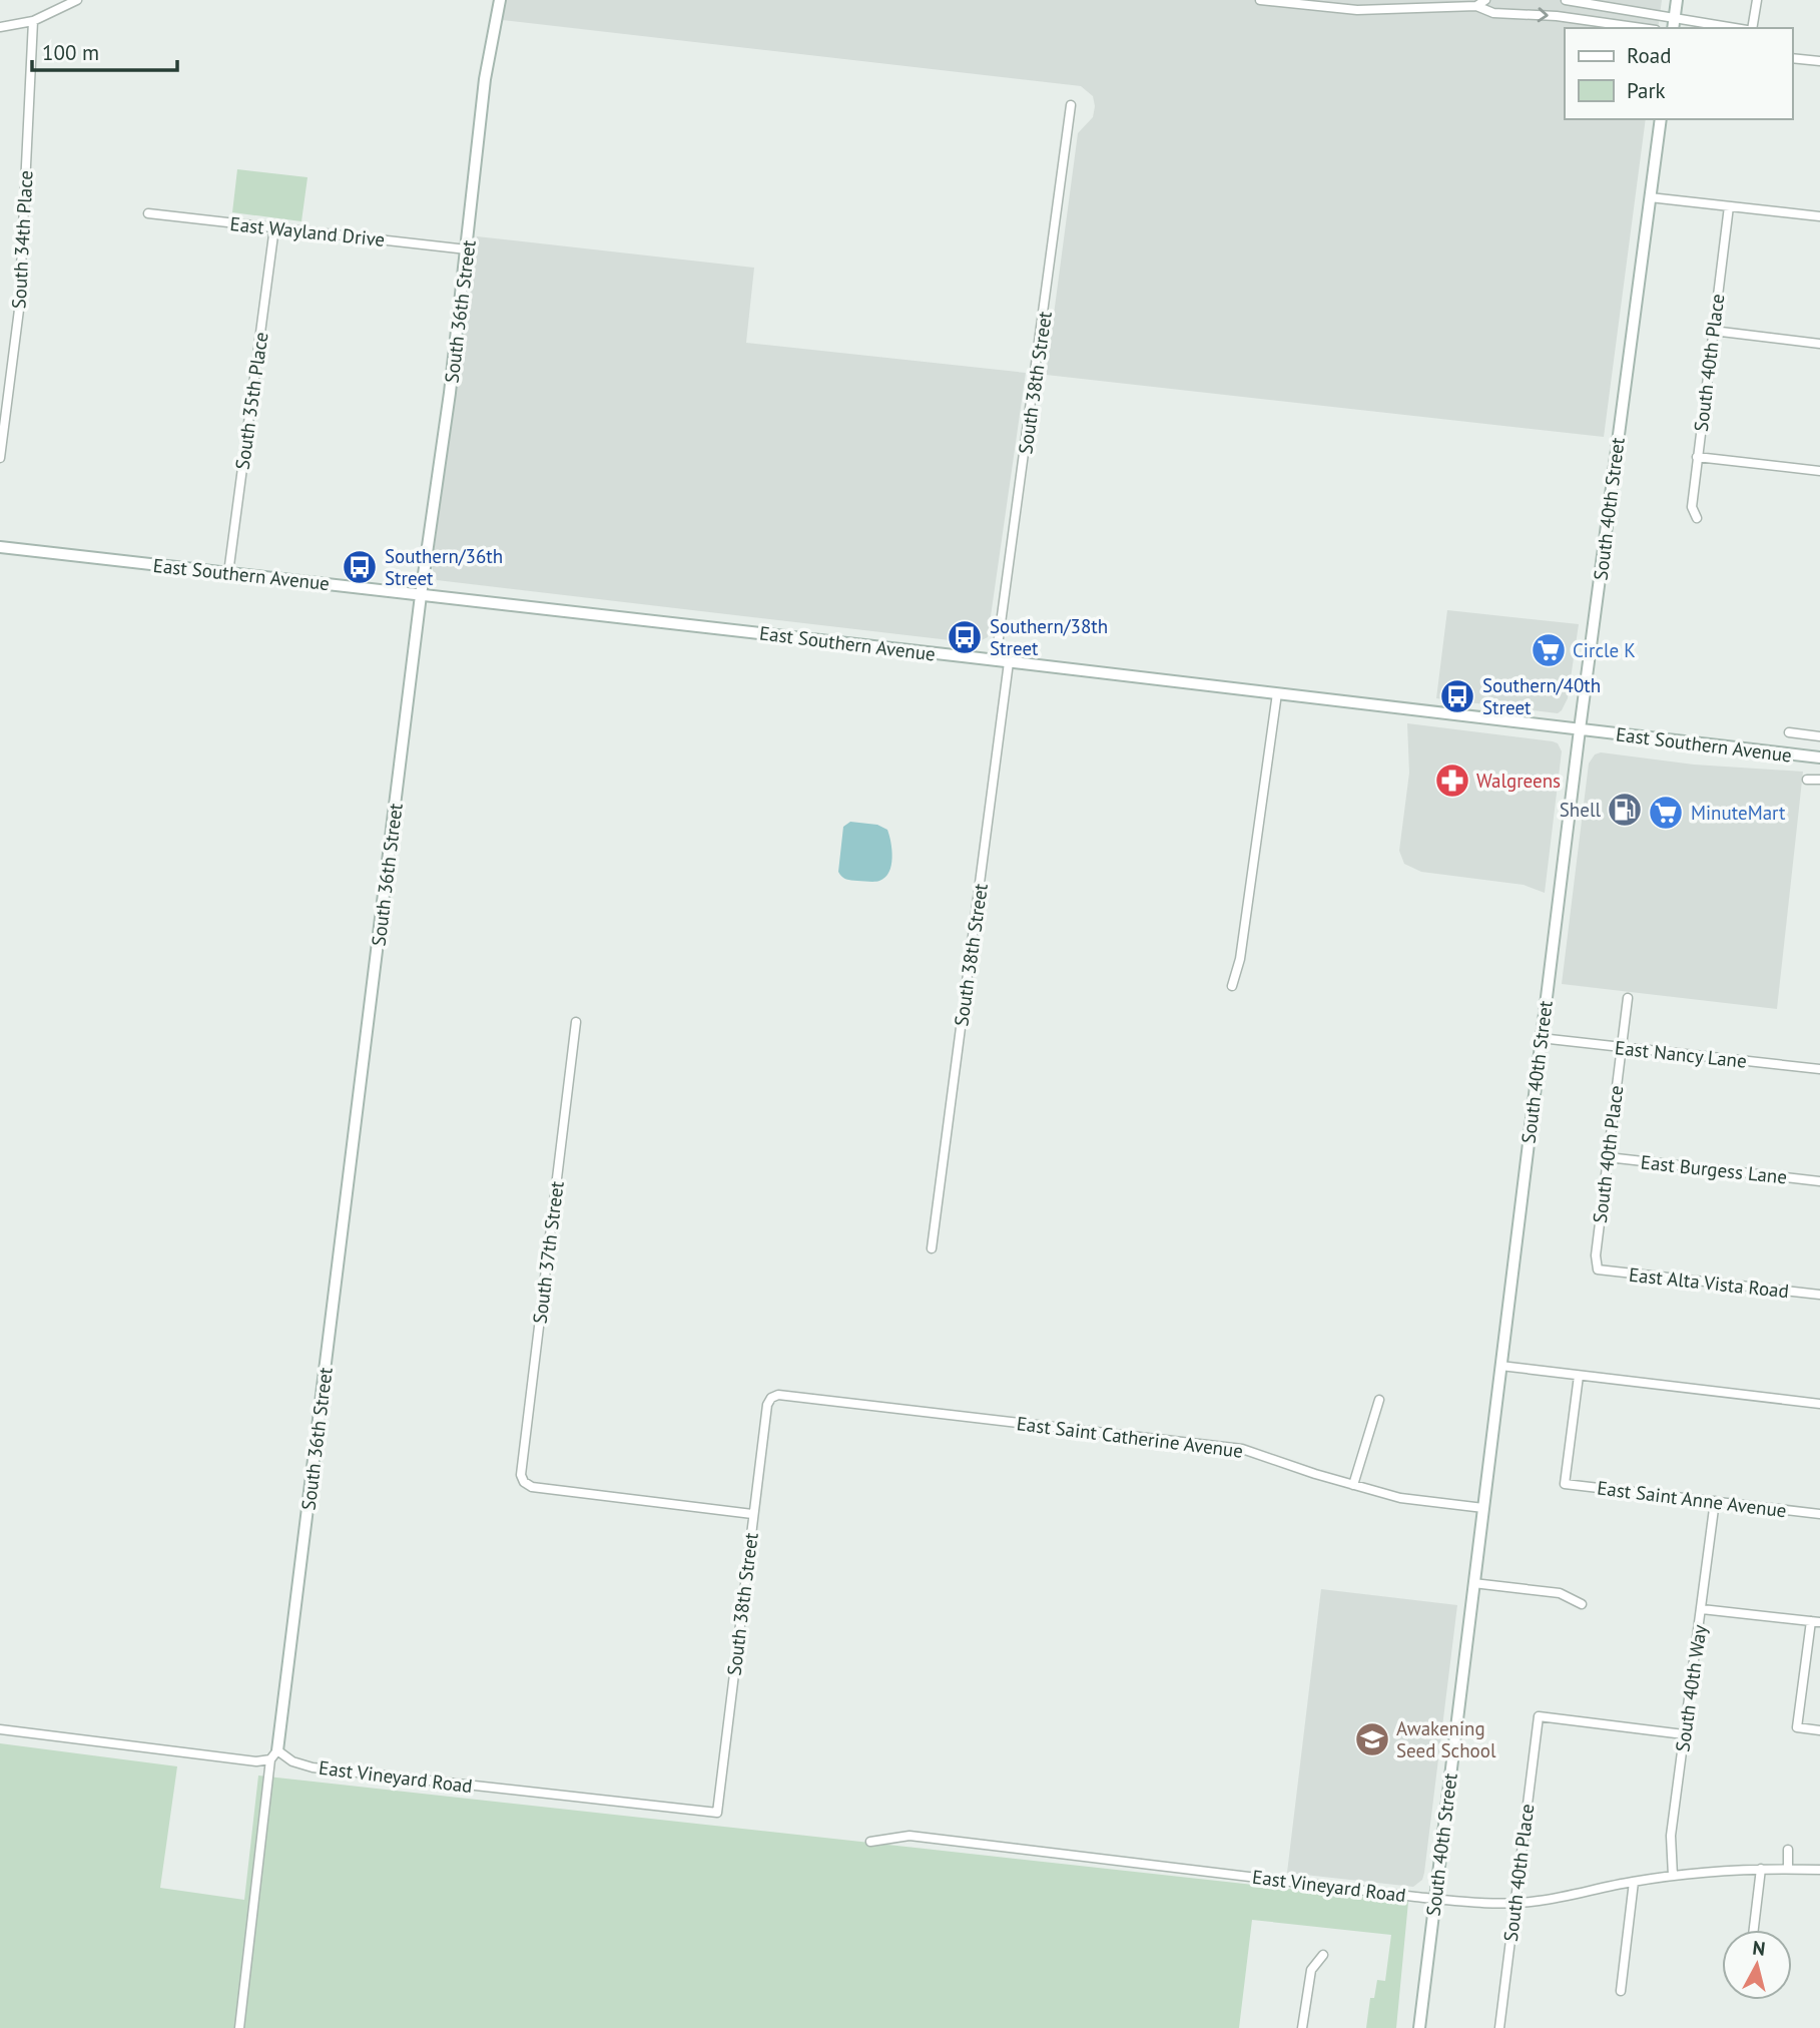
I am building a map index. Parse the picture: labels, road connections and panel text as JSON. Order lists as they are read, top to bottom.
{
  "streets": {
    "main road": ["South 36th Street", "South 40th Street", "East Southern Avenue"],
    "street": [
      "East Wayland Drive",
      "South 34th Place",
      "South 40th Place",
      "South 38th Street",
      "South 35th Place",
      "East Nancy Lane",
      "East Burgess Lane",
      "South 37th Street",
      "East Alta Vista Road",
      "East Saint Catherine Avenue",
      "East Saint Anne Avenue",
      "South 40th Way",
      "East Vineyard Road"
    ]
  },
  "crossings": [
    ["East Wayland Drive", "South 36th Street"],
    ["East Wayland Drive", "South 35th Place"],
    ["South 36th Street", "East Southern Avenue"],
    ["South 36th Street", "East Vineyard Road"],
    ["South 40th Place", "East Nancy Lane"],
    ["South 40th Place", "East Burgess Lane"],
    ["South 40th Place", "East Alta Vista Road"],
    ["South 40th Place", "South 40th Way"],
    ["South 40th Place", "East Vineyard Road"],
    ["South 38th Street", "East Southern Avenue"],
    ["South 38th Street", "South 37th Street"],
    ["South 38th Street", "East Saint Catherine Avenue"],
    ["South 38th Street", "East Vineyard Road"],
    ["South 35th Place", "East Southern Avenue"],
    ["South 40th Street", "East Southern Avenue"],
    ["South 40th Street", "East Nancy Lane"],
    ["South 40th Street", "East Saint Catherine Avenue"],
    ["South 40th Street", "East Vineyard Road"],
    ["East Saint Anne Avenue", "South 40th Way"],
    ["South 40th Way", "East Vineyard Road"]
  ],
  "places": {
    "bus stop": ["Southern/36th Street", "Southern/38th Street", "Southern/40th Street"],
    "supermarket": ["Circle K", "MinuteMart"],
    "pharmacy": ["Walgreens"],
    "fuel station": ["Shell"],
    "school or university": ["Awakening Seed School"]
  },
  "legend": ["Road", "Park"],
  "scale_bar": "100 m",
  "north": "top"
}
